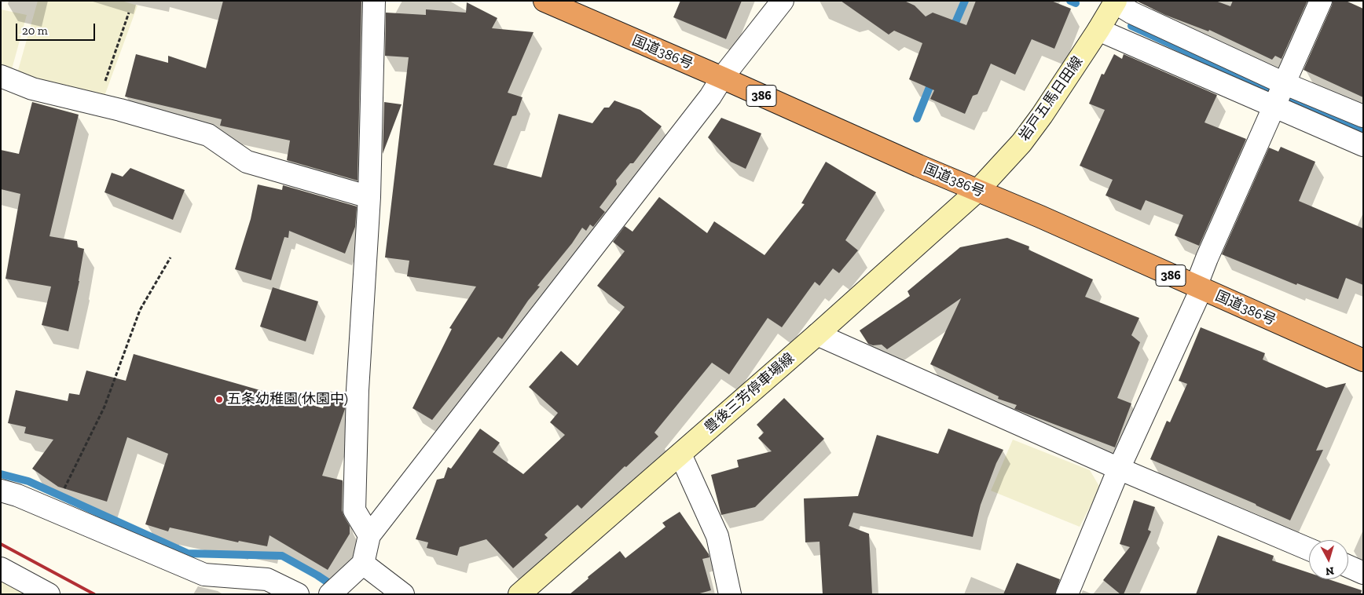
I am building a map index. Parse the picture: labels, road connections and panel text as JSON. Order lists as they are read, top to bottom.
{
  "streets": {
    "highway": ["国道386号", "386"],
    "main road": ["岩戸五馬日田線", "豊後三芳停車場線"]
  },
  "crossings": [
    ["国道386号", "岩戸五馬日田線"],
    ["国道386号", "豊後三芳停車場線"],
    ["岩戸五馬日田線", "豊後三芳停車場線"]
  ],
  "places": ["五条幼稚園(休園中)"],
  "scale_bar": "20 m",
  "north": "bottom"
}
